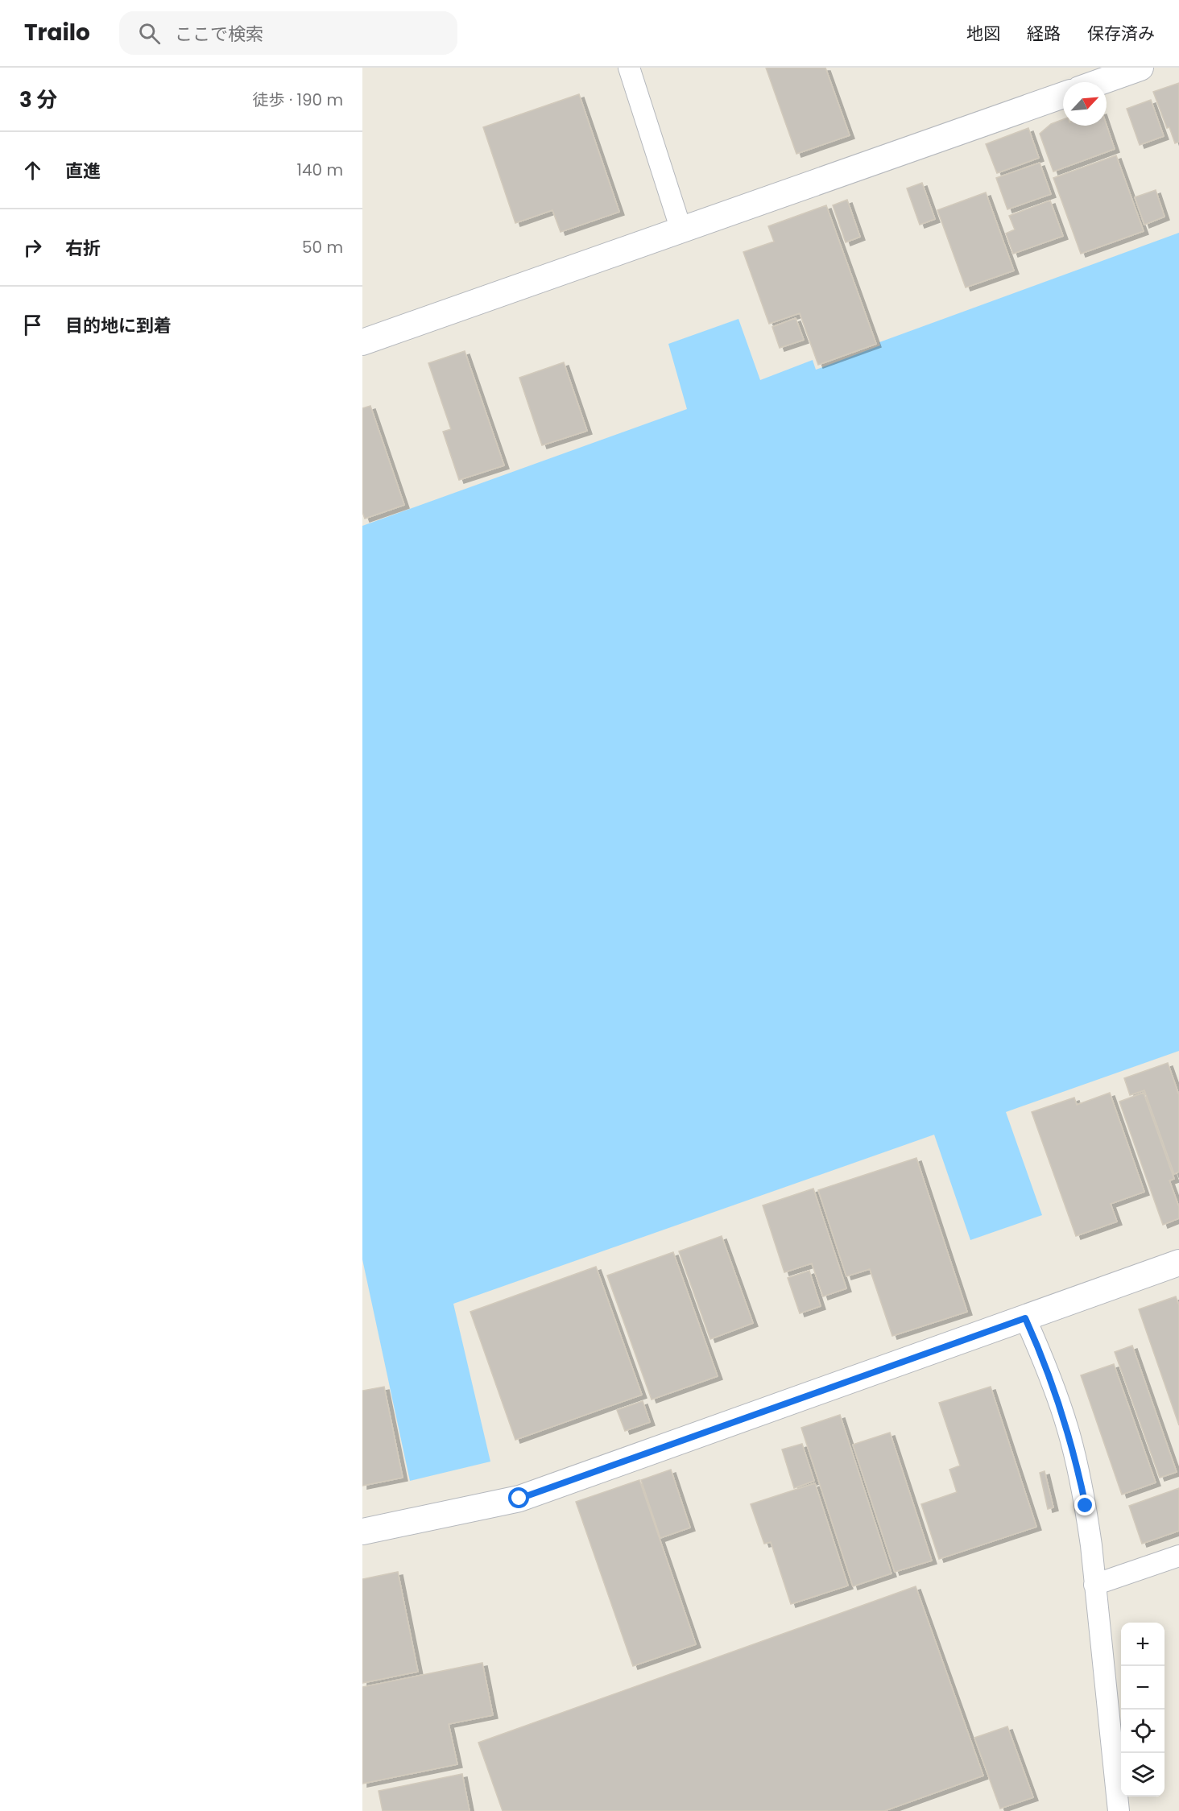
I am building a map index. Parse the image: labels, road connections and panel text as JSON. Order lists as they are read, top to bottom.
{
  "north": "top right",
  "page": {
    "header": "Trailo",
    "search": "ここで検索",
    "nav": ["地図", "経路", "保存済み"],
    "heading": ["3 分", "徒歩 · 190 m"],
    "list": [
      ["直進", "140 m"],
      ["右折", "50 m"],
      "目的地に到着"
    ],
    "map_buttons": ["+", "−"]
  }
}
